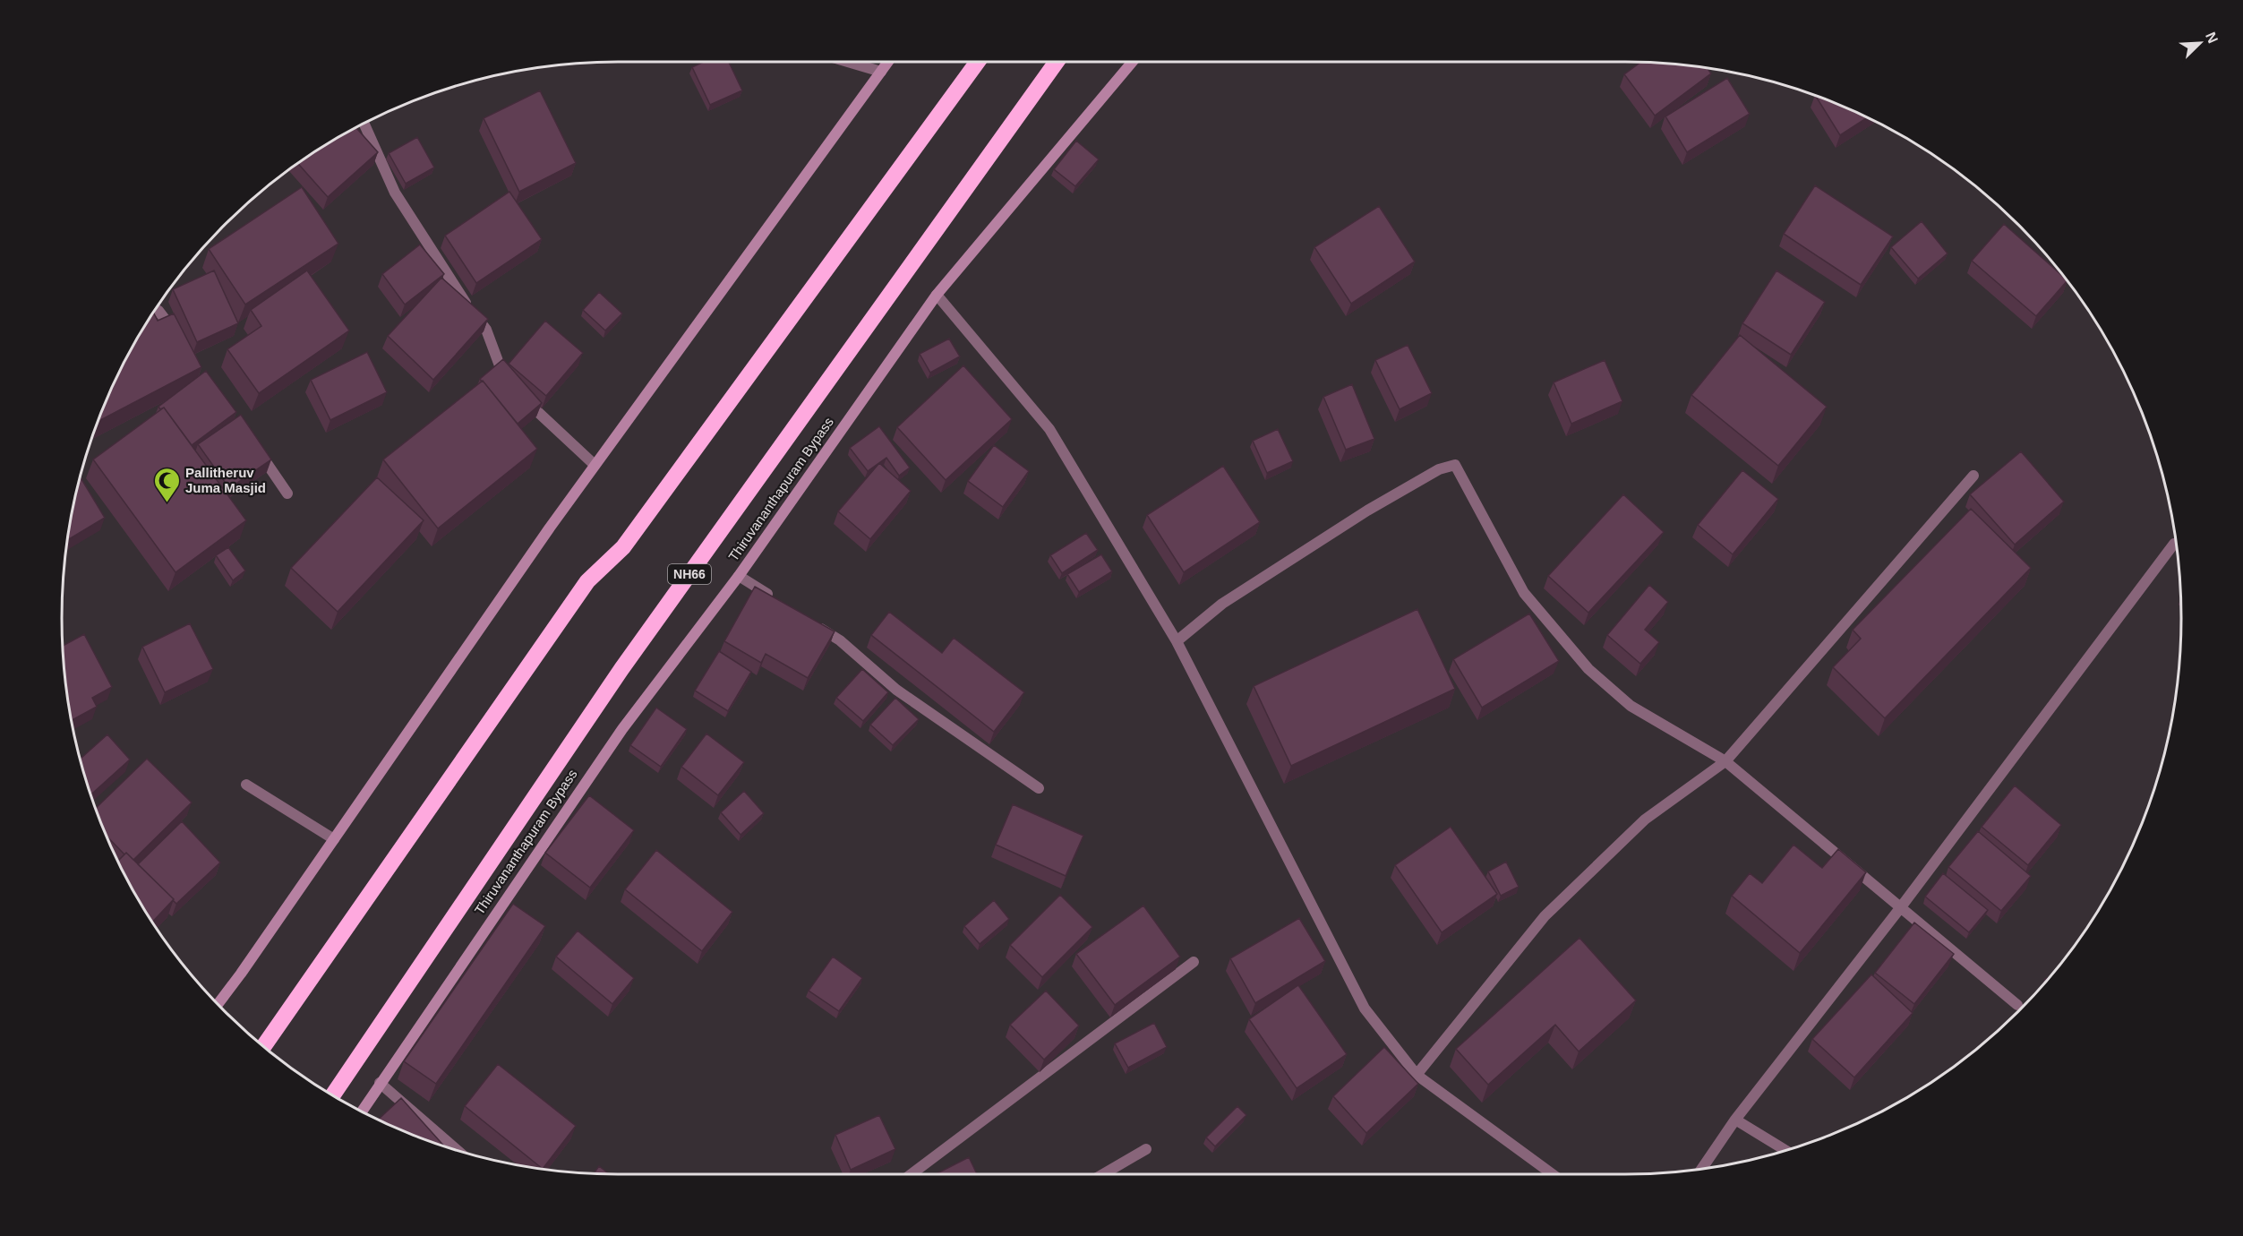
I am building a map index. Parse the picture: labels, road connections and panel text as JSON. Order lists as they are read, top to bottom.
{
  "streets": {
    "highway": ["Thiruvananthapuram Bypass", "NH66"]
  },
  "places": {
    "mosque": ["Pallitheruv Juma Masjid"]
  },
  "north": "top right"
}
